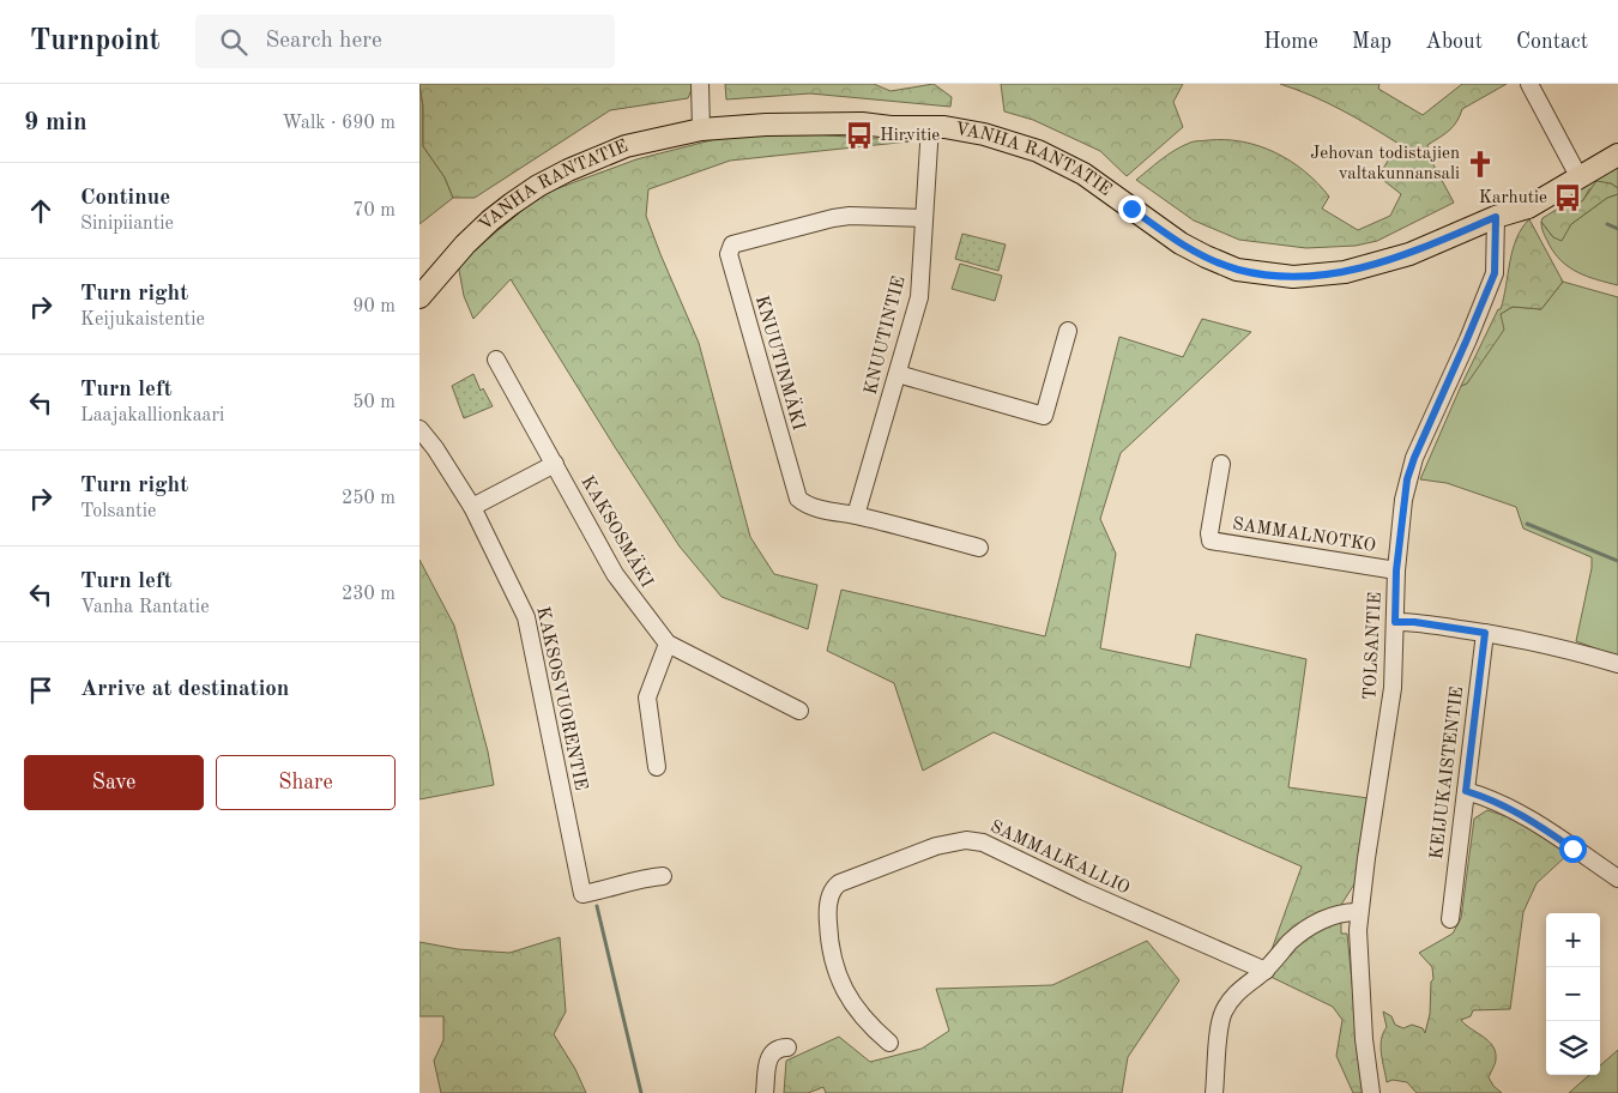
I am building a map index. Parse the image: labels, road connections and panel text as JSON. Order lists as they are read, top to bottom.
{
  "streets": {
    "main road": ["VANHA RANTATIE"],
    "street": [
      "KNUUTINTIE",
      "KNUUTINMÄKI",
      "KAKSOSMÄKI",
      "SAMMALNOTKO",
      "TOLSANTIE",
      "KAKSOSVUORENTIE",
      "KEIJUKAISTENTIE",
      "SAMMALKALLIO"
    ]
  },
  "crossings": [
    ["VANHA RANTATIE", "KNUUTINTIE"],
    ["VANHA RANTATIE", "TOLSANTIE"],
    ["KNUUTINTIE", "KNUUTINMÄKI"],
    ["SAMMALNOTKO", "TOLSANTIE"]
  ],
  "places": {
    "bus stop": ["Hirvitie", "Karhutie"],
    "church": ["Jehovan todistajien valtakunnansali"]
  },
  "page": {
    "header": "Turnpoint",
    "search": "Search here",
    "nav": [
      "Home",
      "Map",
      "About",
      "Contact"
    ],
    "heading": ["9 min", "Walk · 690 m"],
    "list": [
      ["Continue", "Sinipiiantie", "70 m"],
      ["Turn right", "Keijukaistentie", "90 m"],
      ["Turn left", "Laajakallionkaari", "50 m"],
      ["Turn right", "Tolsantie", "250 m"],
      ["Turn left", "Vanha Rantatie", "230 m"],
      "Arrive at destination"
    ],
    "buttons": ["Save", "Share"],
    "map_buttons": ["+", "−"]
  }
}
